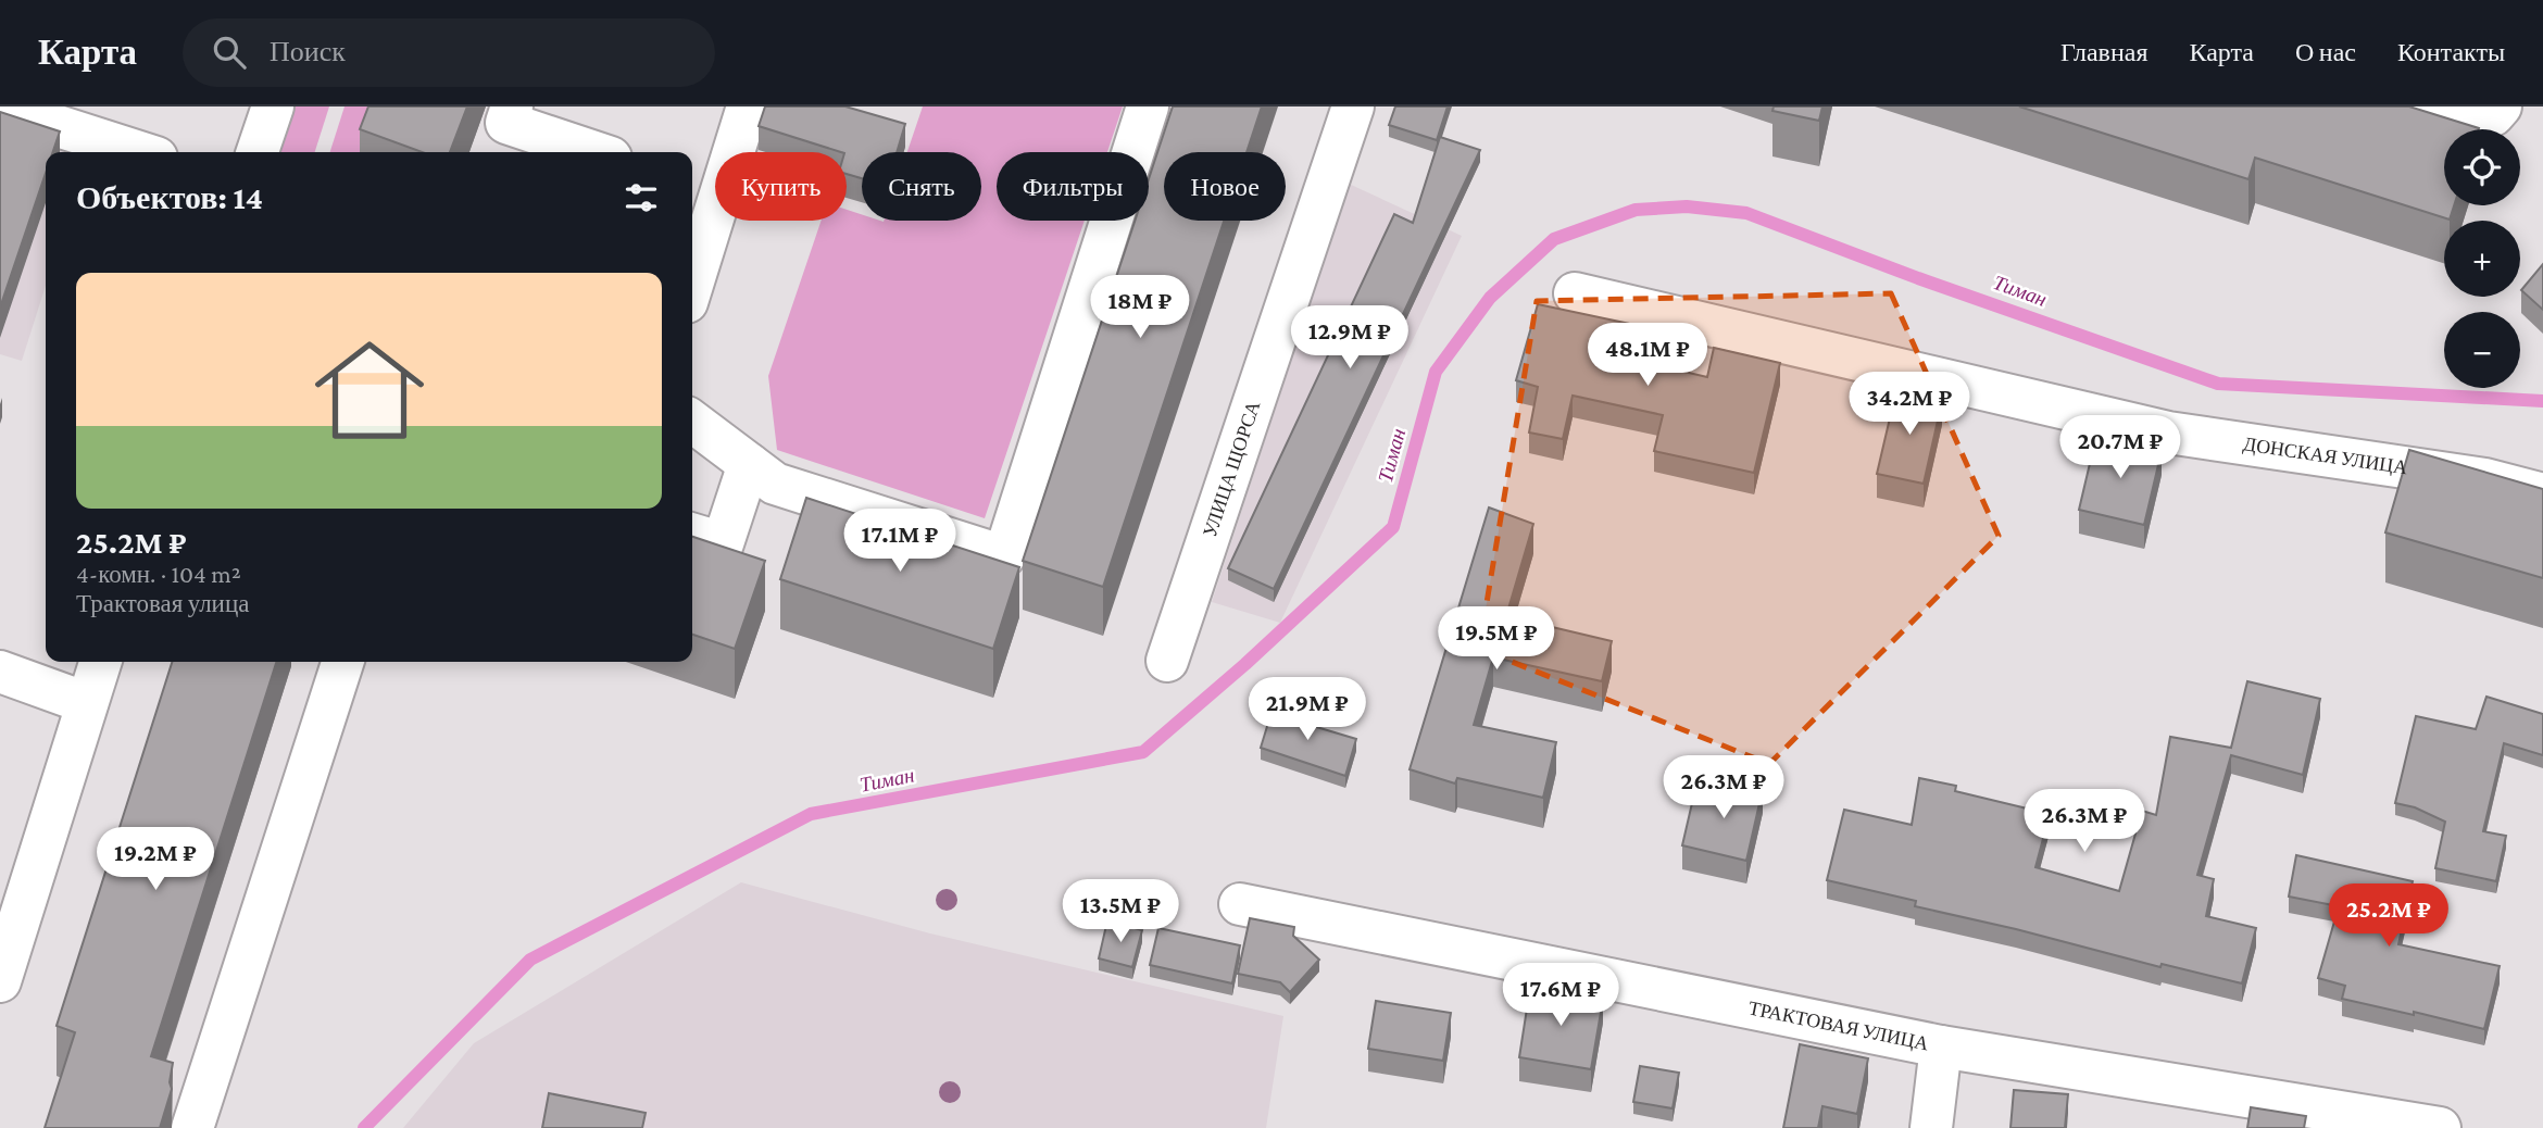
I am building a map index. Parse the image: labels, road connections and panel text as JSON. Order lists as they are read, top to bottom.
{
  "streets": {
    "street": ["ДОНСКАЯ УЛИЦА", "УЛИЦА ЩОРСА", "ТРАКТОВАЯ УЛИЦА"]
  },
  "water": ["Тиман"],
  "page": {
    "header": "Карта",
    "search": "Поиск",
    "nav": [
      "Главная",
      "Карта",
      "О нас",
      "Контакты"
    ],
    "map_buttons": ["+", "−"],
    "chip": [
      "Купить",
      "Снять",
      "Фильтры",
      "Новое"
    ],
    "heading": "Объектов: 14",
    "list": [
      {
        "name": "25.2M ₽",
        "note": "4-комн. · 104 m² · Трактовая улица"
      }
    ],
    "price": [
      "18M ₽",
      "12.9M ₽",
      "48.1M ₽",
      "34.2M ₽",
      "20.7M ₽",
      "17.1M ₽",
      "19.5M ₽",
      "21.9M ₽",
      "26.3M ₽",
      "26.3M ₽",
      "19.2M ₽",
      "13.5M ₽",
      "25.2M ₽",
      "17.6M ₽"
    ]
  }
}
